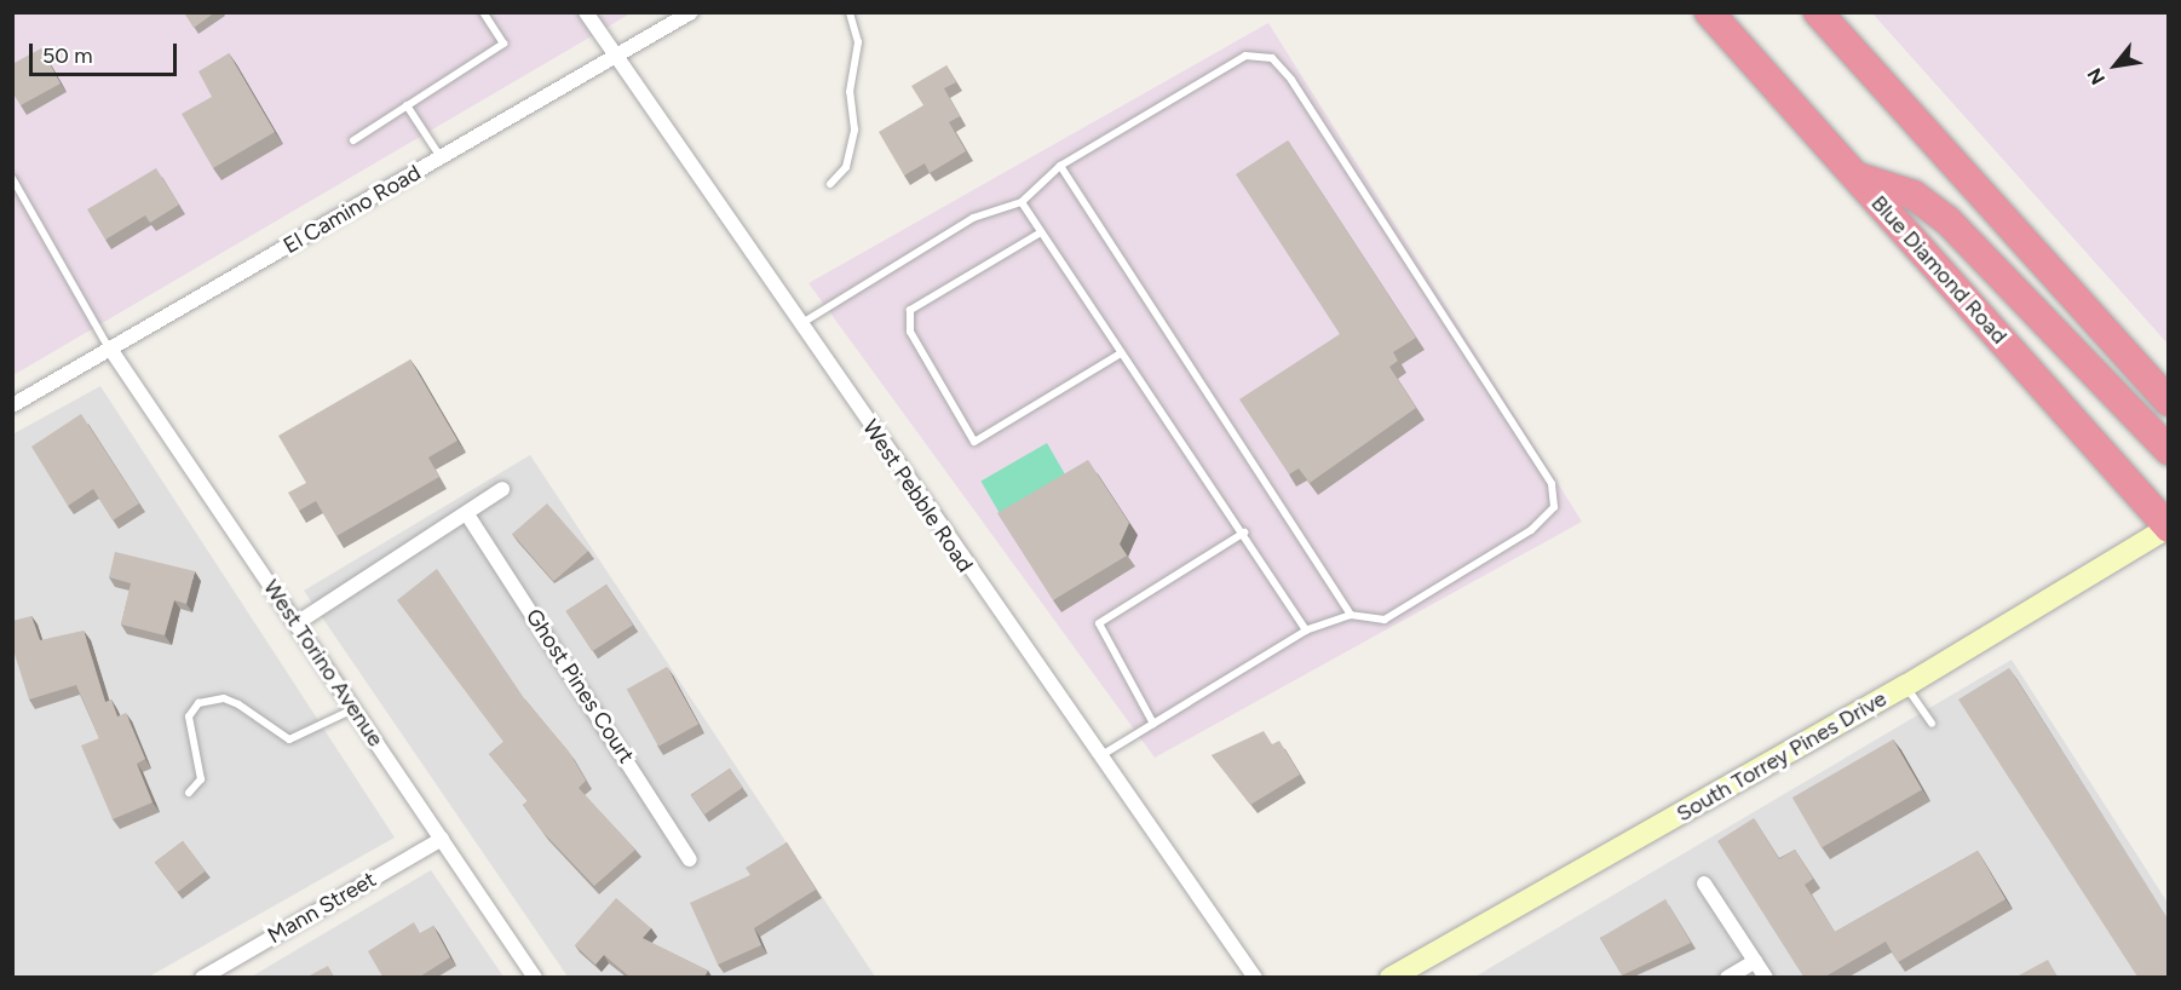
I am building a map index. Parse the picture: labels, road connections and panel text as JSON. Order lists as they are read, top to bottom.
{
  "streets": {
    "highway": ["Blue Diamond Road"],
    "street": [
      "El Camino Road",
      "West Pebble Road",
      "West Torino Avenue",
      "Ghost Pines Court",
      "South Torrey Pines Drive",
      "Mann Street"
    ]
  },
  "crossings": [
    ["El Camino Road", "West Pebble Road"],
    ["El Camino Road", "West Torino Avenue"],
    ["Blue Diamond Road", "South Torrey Pines Drive"],
    ["West Torino Avenue", "Mann Street"]
  ],
  "scale_bar": "50 m",
  "north": "bottom left"
}
